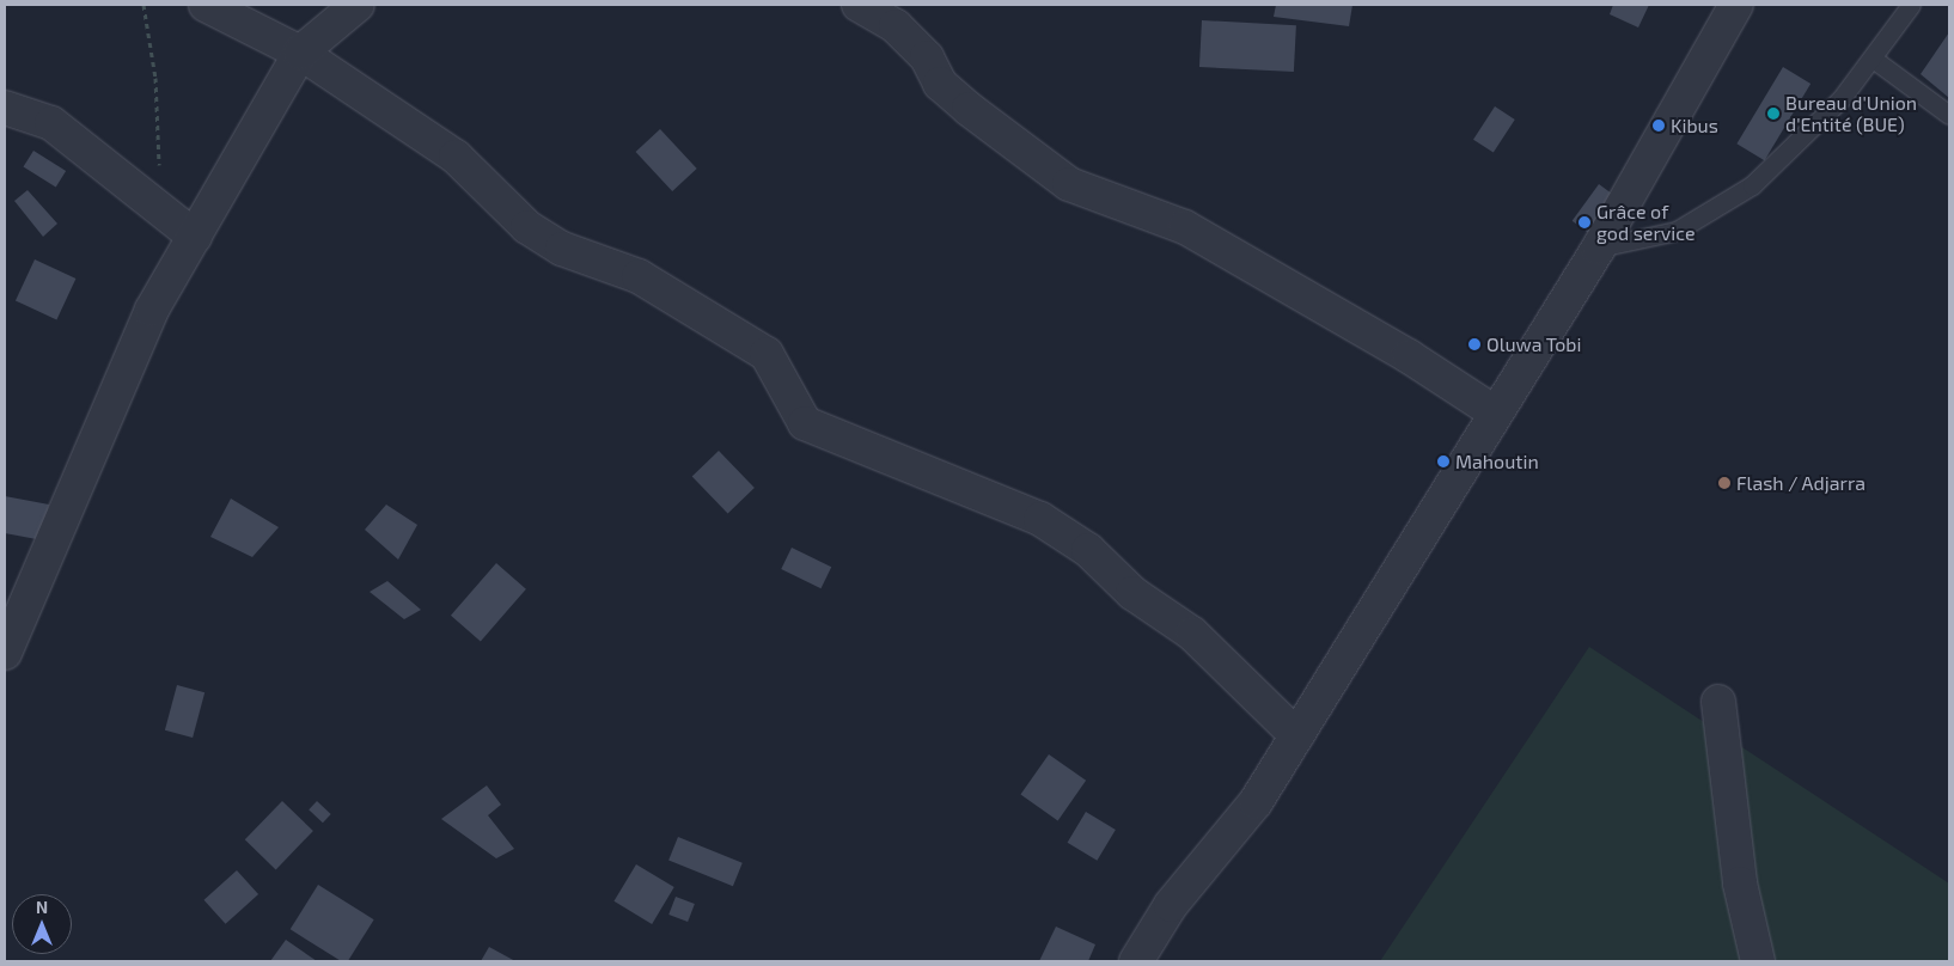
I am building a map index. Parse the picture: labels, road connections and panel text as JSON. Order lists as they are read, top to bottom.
{
  "places": [
    "Bureau d'Union d'Entité (BUE)",
    "Kibus",
    "Grâce of god service",
    "Oluwa Tobi",
    "Mahoutin",
    "Flash / Adjarra"
  ],
  "north": "top"
}
